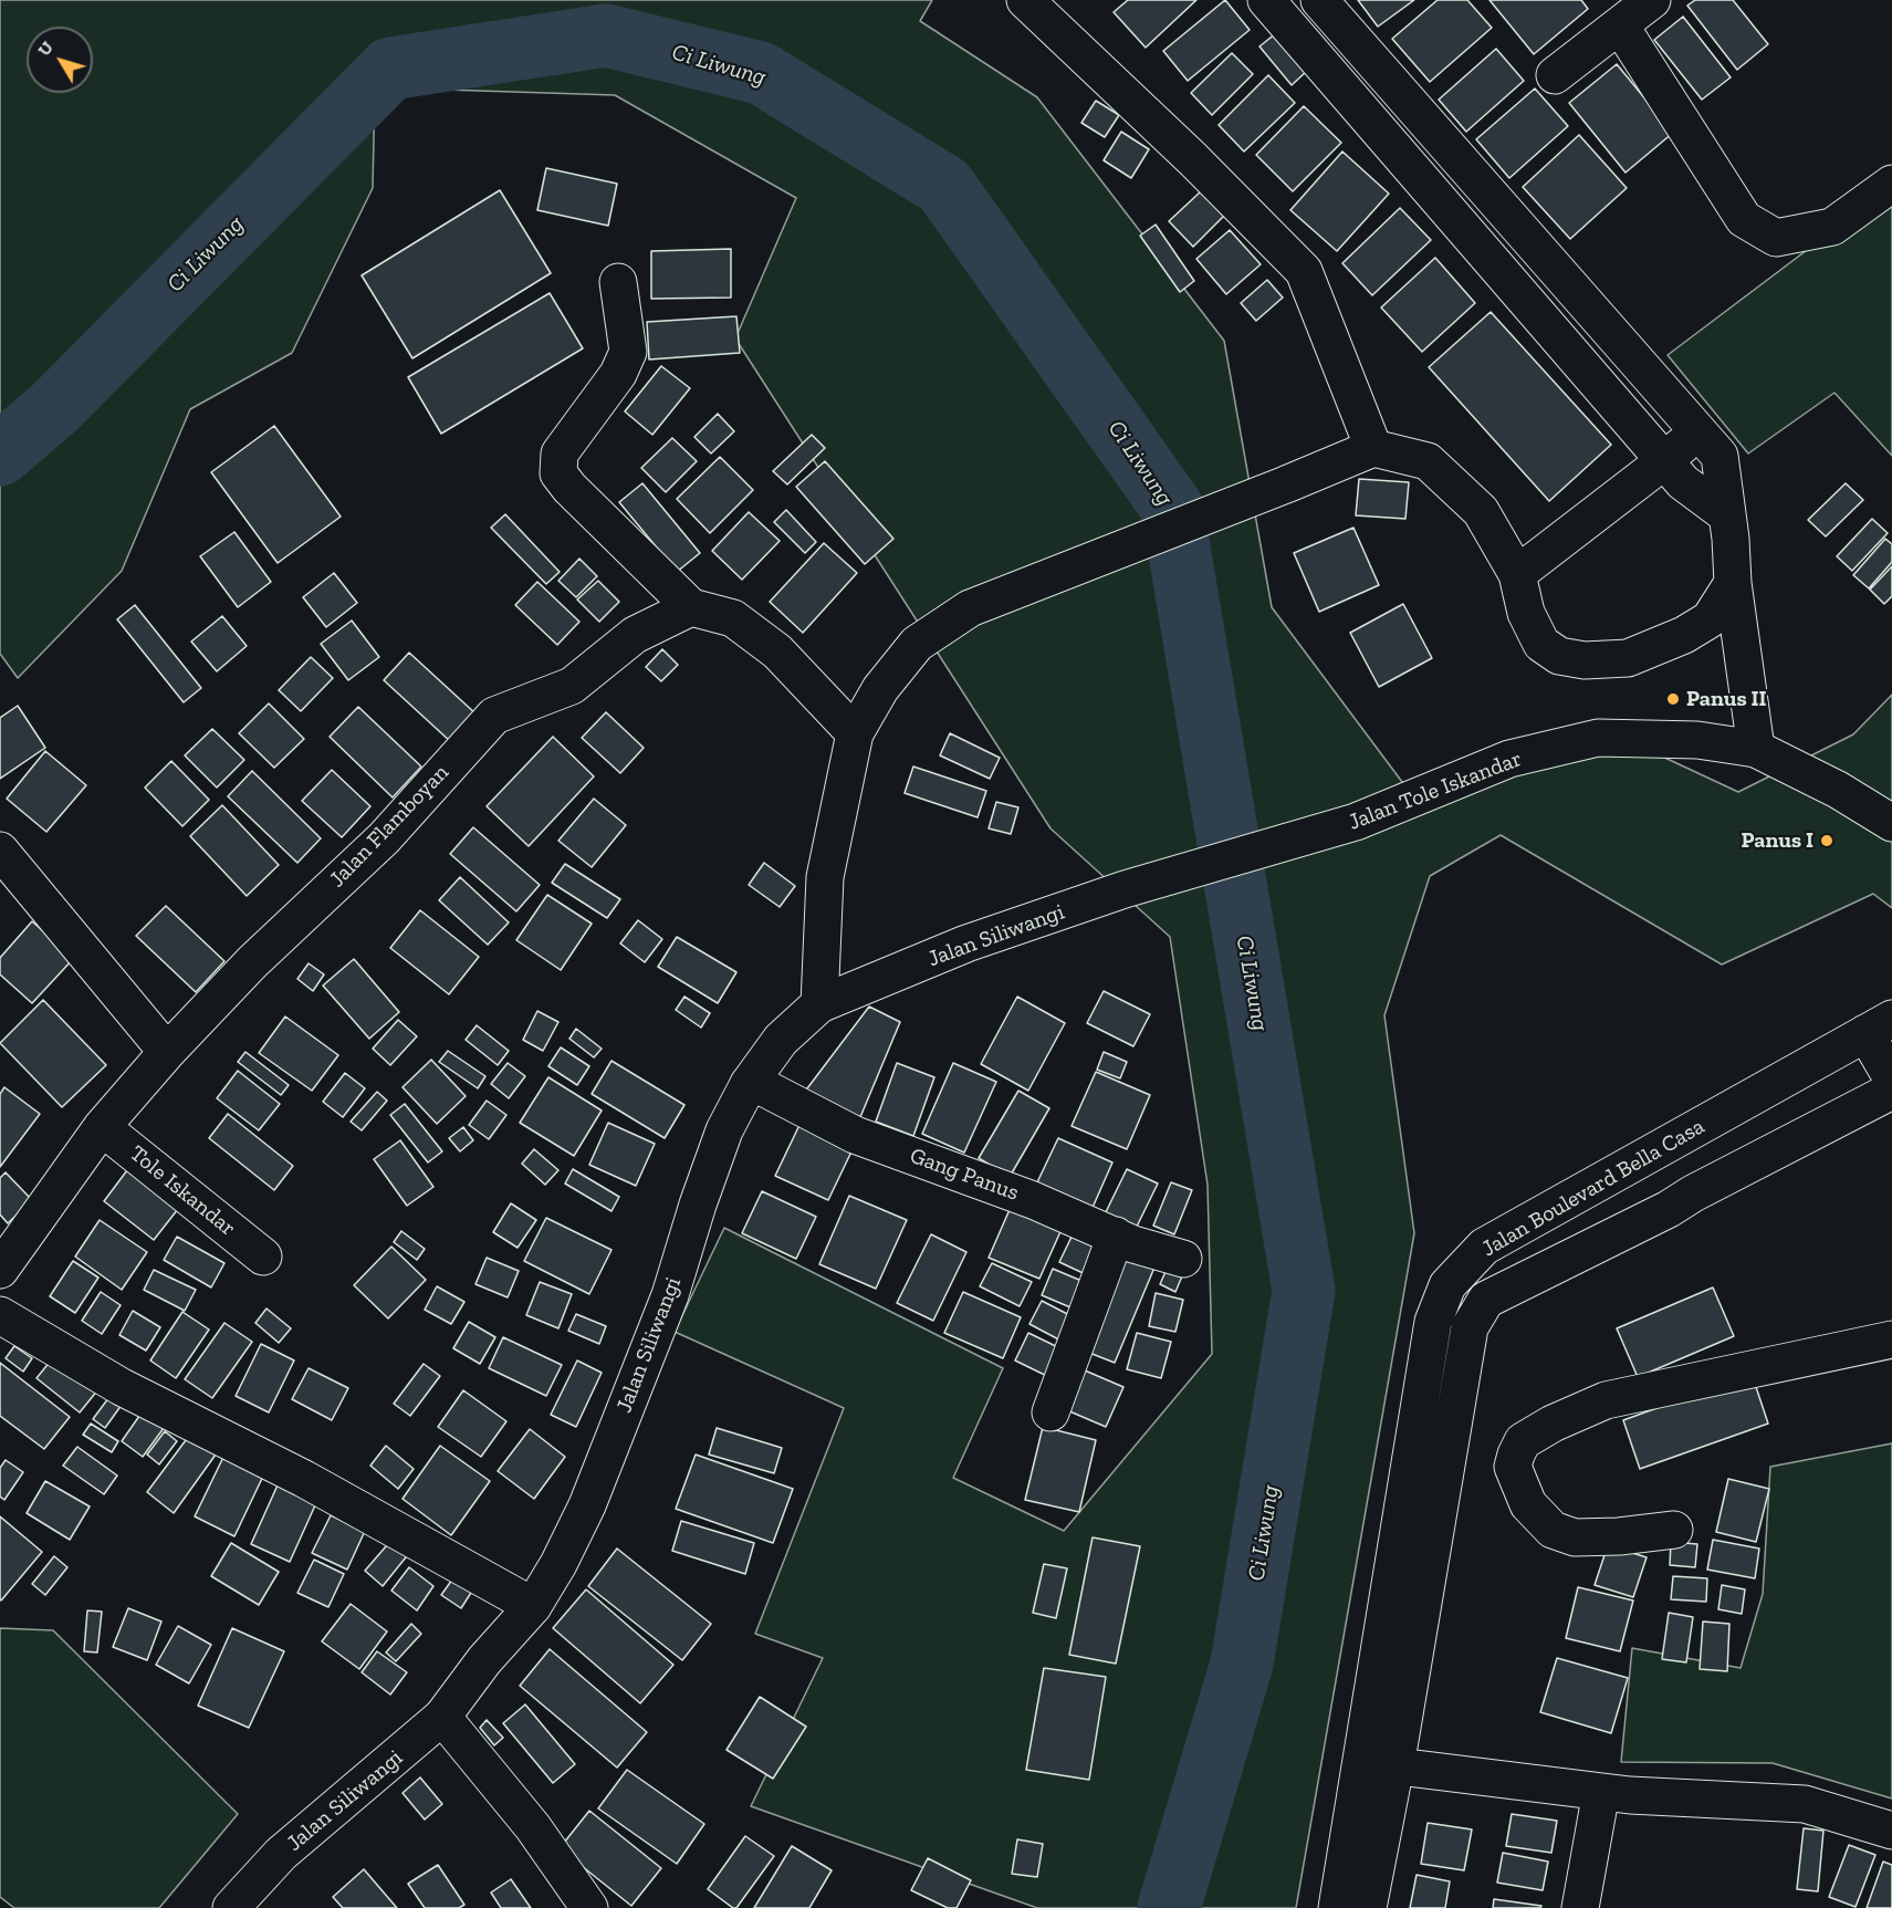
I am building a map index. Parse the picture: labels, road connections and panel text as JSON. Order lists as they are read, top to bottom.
{
  "streets": {
    "street": [
      "Jalan Tole Iskandar",
      "Jalan Flamboyan",
      "Jalan Siliwangi",
      "Gang Panus",
      "Jalan Boulevard Bella Casa",
      "Tole Iskandar"
    ]
  },
  "crossings": [
    ["Jalan Tole Iskandar", "Jalan Siliwangi"],
    ["Jalan Flamboyan", "Tole Iskandar"],
    ["Jalan Siliwangi", "Gang Panus"]
  ],
  "water": ["Ci Liwung"],
  "places": ["Panus II", "Panus I"],
  "north": "top left"
}
